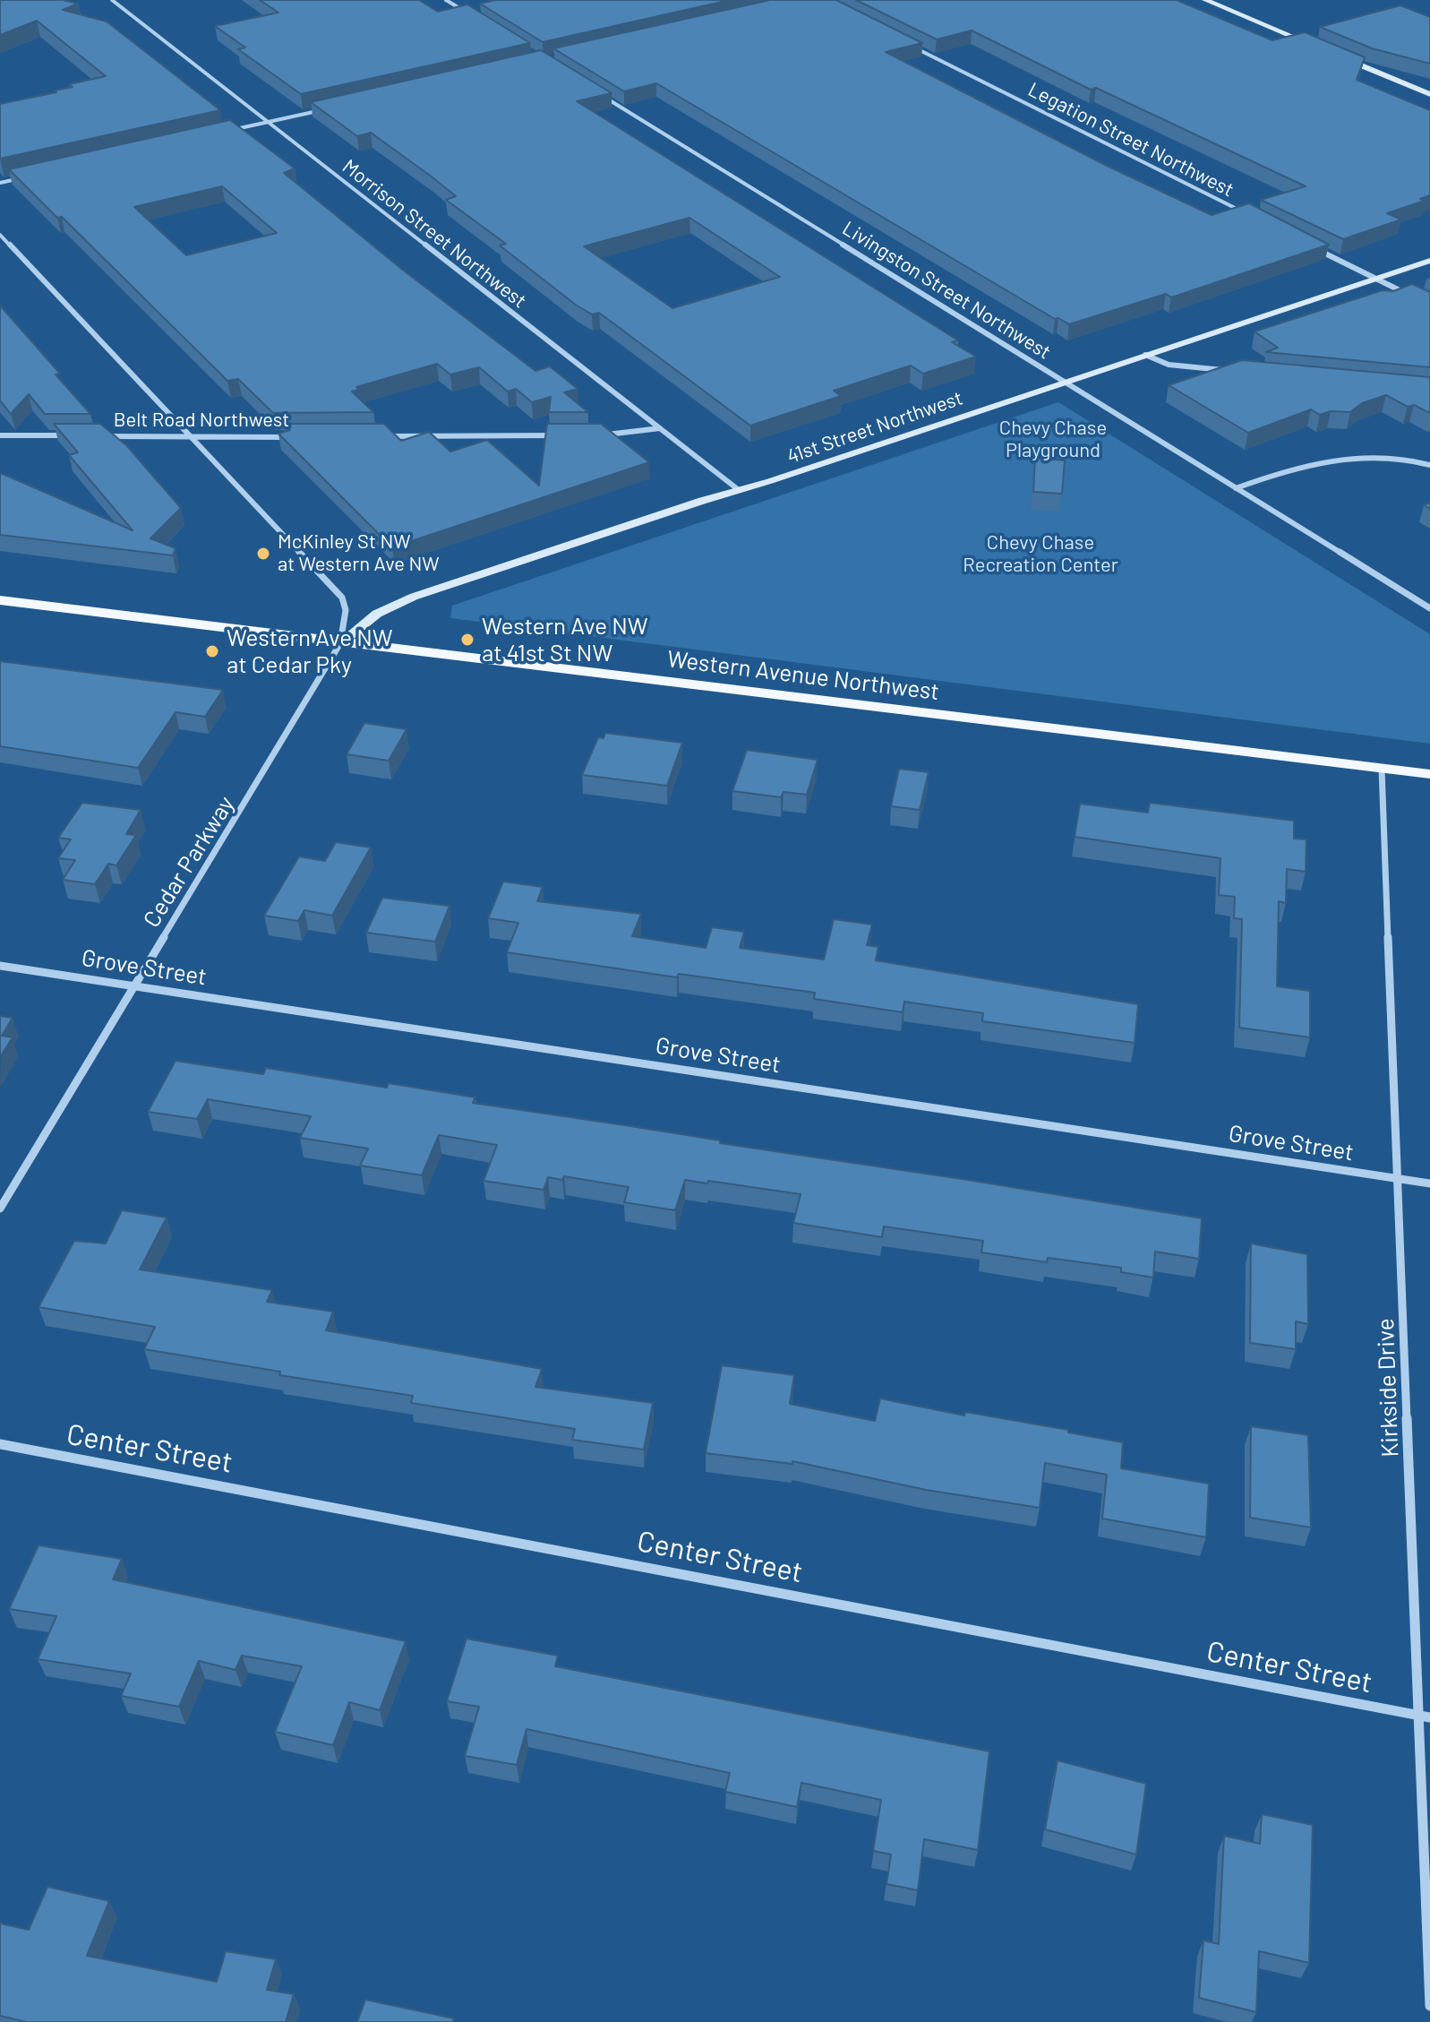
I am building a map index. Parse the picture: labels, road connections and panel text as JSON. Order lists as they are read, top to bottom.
{
  "streets": {
    "main road": ["41st Street Northwest", "Western Avenue Northwest"],
    "street": [
      "Legation Street Northwest",
      "Morrison Street Northwest",
      "Livingston Street Northwest",
      "Belt Road Northwest",
      "Cedar Parkway",
      "Grove Street",
      "Kirkside Drive",
      "Center Street"
    ]
  },
  "crossings": [
    ["Morrison Street Northwest", "41st Street Northwest"],
    ["Livingston Street Northwest", "41st Street Northwest"],
    ["41st Street Northwest", "Western Avenue Northwest"],
    ["41st Street Northwest", "Cedar Parkway"],
    ["Western Avenue Northwest", "Cedar Parkway"],
    ["Western Avenue Northwest", "Kirkside Drive"],
    ["Cedar Parkway", "Grove Street"],
    ["Grove Street", "Kirkside Drive"],
    ["Kirkside Drive", "Center Street"]
  ],
  "parks": ["Chevy Chase Playground", "Chevy Chase Recreation Center"],
  "places": ["McKinley St NW at Western Ave NW", "Western Ave NW at 41st St NW", "Western Ave NW at Cedar Pky"]
}
